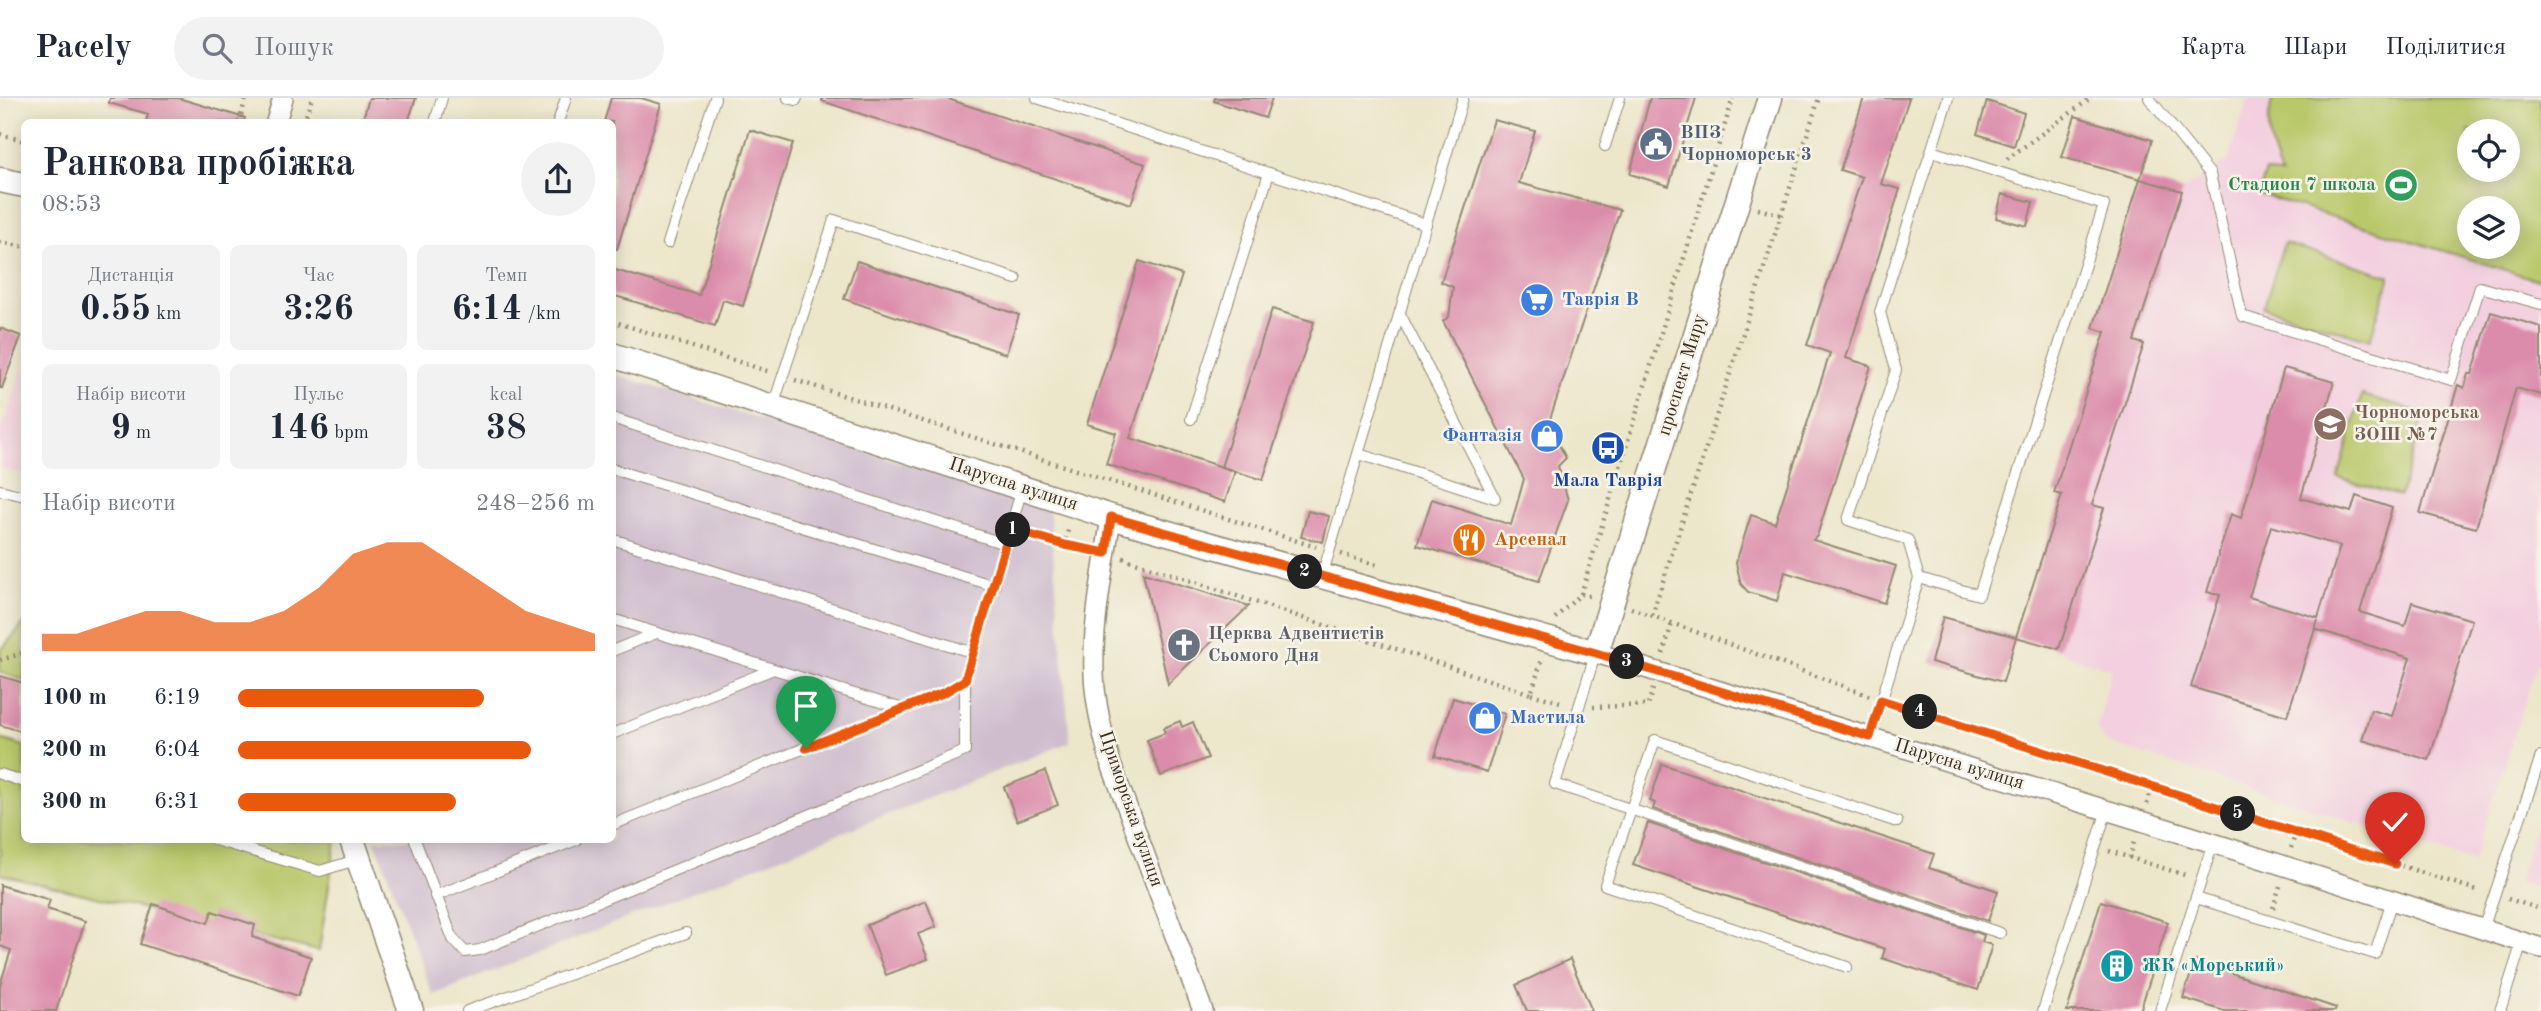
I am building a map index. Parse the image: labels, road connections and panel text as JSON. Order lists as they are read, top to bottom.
{
  "streets": {
    "street": ["проспект Миру", "Парусна вулиця", "Приморська вулиця"]
  },
  "crossings": [
    ["проспект Миру", "Парусна вулиця"],
    ["Парусна вулиця", "Приморська вулиця"]
  ],
  "places": {
    "public building": ["ВПЗ Чорноморськ 3"],
    "sports": ["Стадион 7 школа"],
    "supermarket": ["Таврія В"],
    "school or university": ["Чорноморська ЗОШ №7"],
    "shop": ["Фантазія", "Мастила"],
    "bus stop": ["Мала Таврія"],
    "restaurant": ["Арсенал"],
    "church": ["Церква Адвентистів Сьомого Дня"],
    "building": ["ЖК «Морський»"]
  },
  "page": {
    "header": "Pacely",
    "search": "Пошук",
    "nav": ["Карта", "Шари", "Поділитися"],
    "heading": ["Ранкова пробіжка", "08:53"],
    "stats": [
      ["Дистанція", "0.55 km"],
      ["Час", "3:26"],
      ["Темп", "6:14 /km"],
      ["Набір висоти", "9 m"],
      ["Пульс", "146 bpm"],
      ["kcal", "38"]
    ],
    "chart": ["Набір висоти", "248–256 m"],
    "pins": [
      "1",
      "2",
      "3",
      "4",
      "5"
    ],
    "list": [
      {
        "name": "100 m",
        "note": "6:19"
      },
      {
        "name": "200 m",
        "note": "6:04"
      },
      {
        "name": "300 m",
        "note": "6:31"
      }
    ]
  }
}
